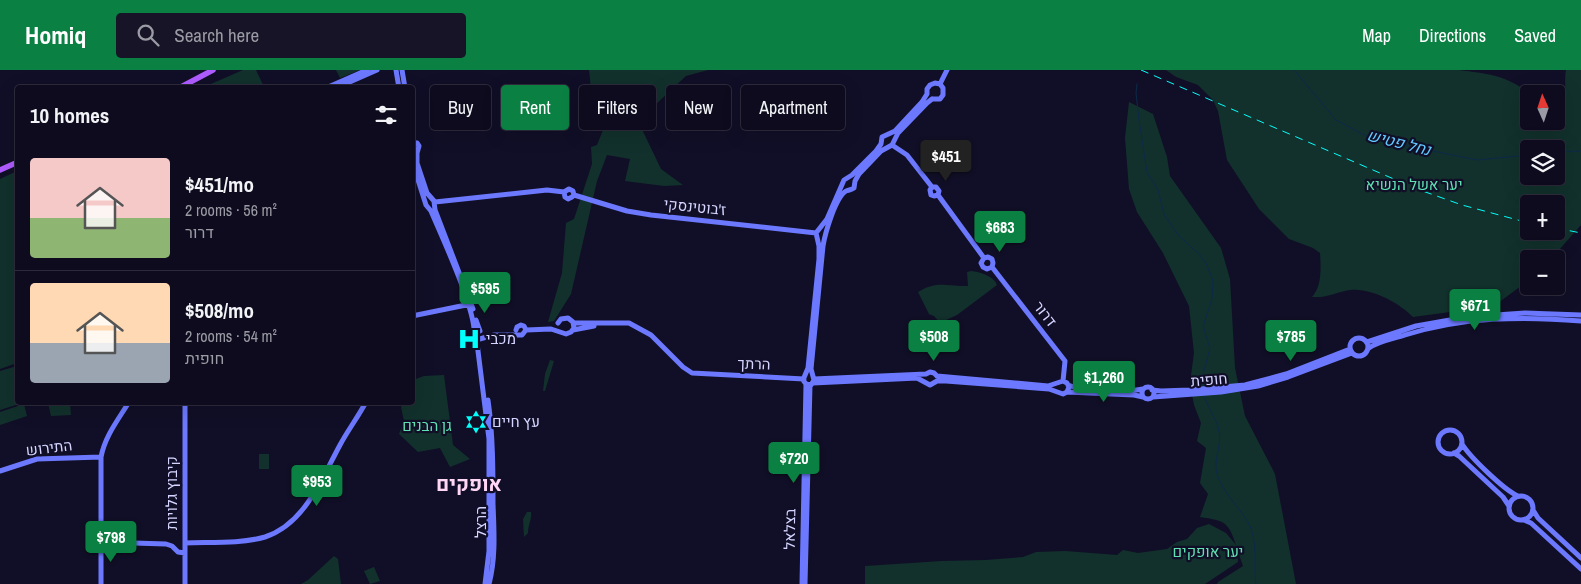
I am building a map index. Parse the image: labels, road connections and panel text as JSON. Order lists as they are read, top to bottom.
{
  "streets": {
    "street": [
      "ז'בוטינסקי",
      "דרור",
      "הרתך",
      "חופית",
      "התירוש",
      "קיבוץ גלויות",
      "הרצל",
      "בצלאל"
    ]
  },
  "crossings": [
    ["ז'בוטינסקי", "הרצל"],
    ["ז'בוטינסקי", "בצלאל"],
    ["הרתך", "בצלאל"]
  ],
  "districts": ["אופקים"],
  "water": ["נחל פטיש"],
  "parks": ["יער אשל הנשיא", "גן הבנים", "יער אופקים"],
  "places": {
    "hospital": ["מכבי"],
    "synagogue": ["עץ חיים"]
  },
  "north": "top",
  "page": {
    "header": "Homiq",
    "search": "Search here",
    "nav": ["Map", "Directions", "Saved"],
    "map_buttons": ["+", "−"],
    "chip": [
      "Buy",
      "Rent",
      "Filters",
      "New",
      "Apartment"
    ],
    "heading": "10 homes",
    "price": [
      "$451",
      "$683",
      "$595",
      "$671",
      "$508",
      "$785",
      "$1,260",
      "$720",
      "$953",
      "$798"
    ],
    "list": [
      {
        "name": "$451/mo",
        "note": "2 rooms · 56 m² · דרור"
      },
      {
        "name": "$508/mo",
        "note": "2 rooms · 54 m² · חופית"
      }
    ]
  }
}
